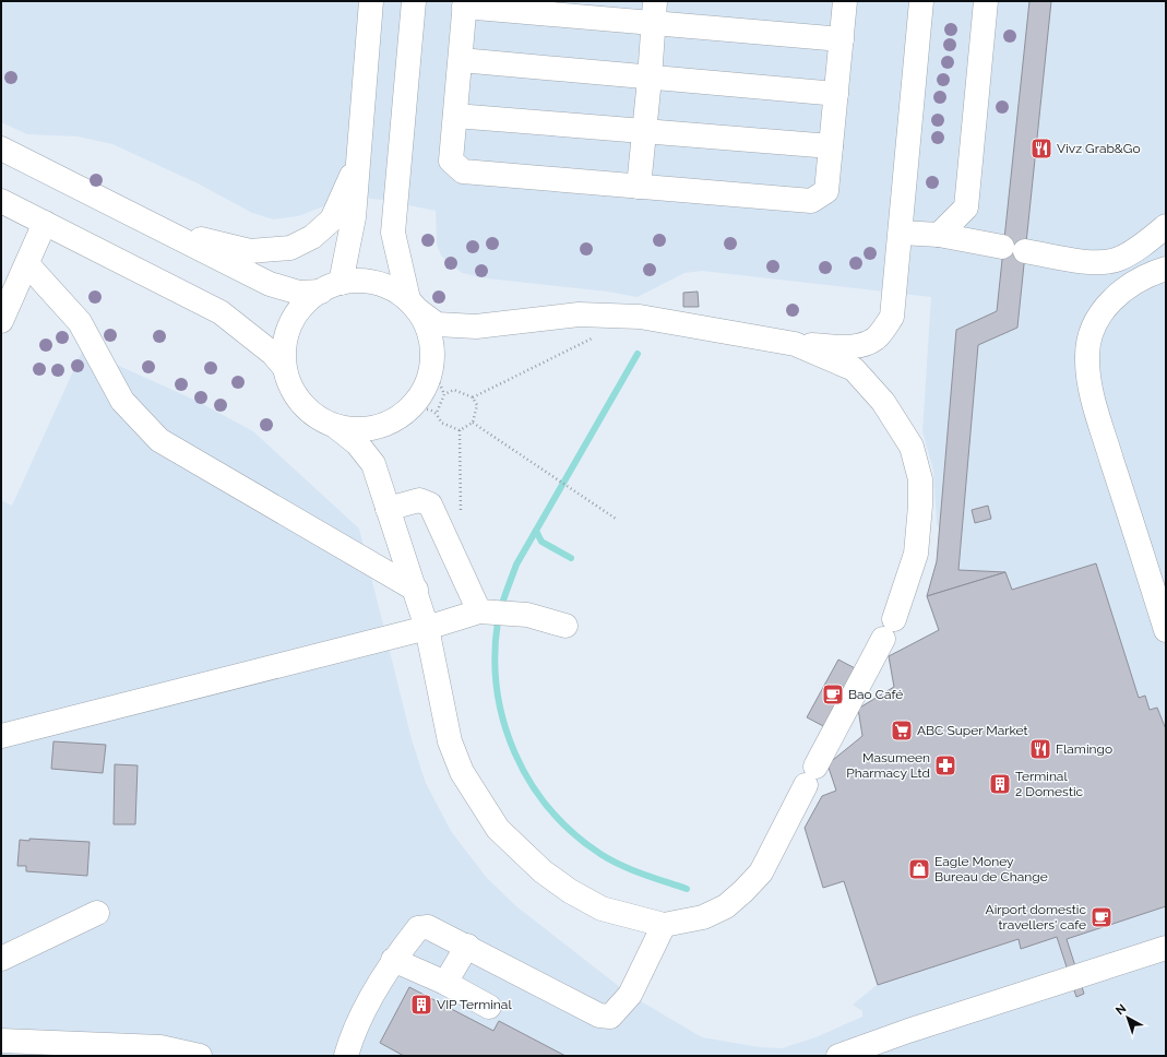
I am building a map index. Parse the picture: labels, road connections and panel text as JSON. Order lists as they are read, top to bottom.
{
  "places": {
    "restaurant": ["Vivz Grab&Go", "Flamingo"],
    "cafe": ["Bao Café", "Airport domestic travellers' cafe"],
    "supermarket": ["ABC Super Market"],
    "pharmacy": ["Masumeen Pharmacy Ltd"],
    "building": ["Terminal 2 Domestic", "VIP Terminal"],
    "shop": ["Eagle Money Bureau de Change"]
  },
  "north": "top left"
}
